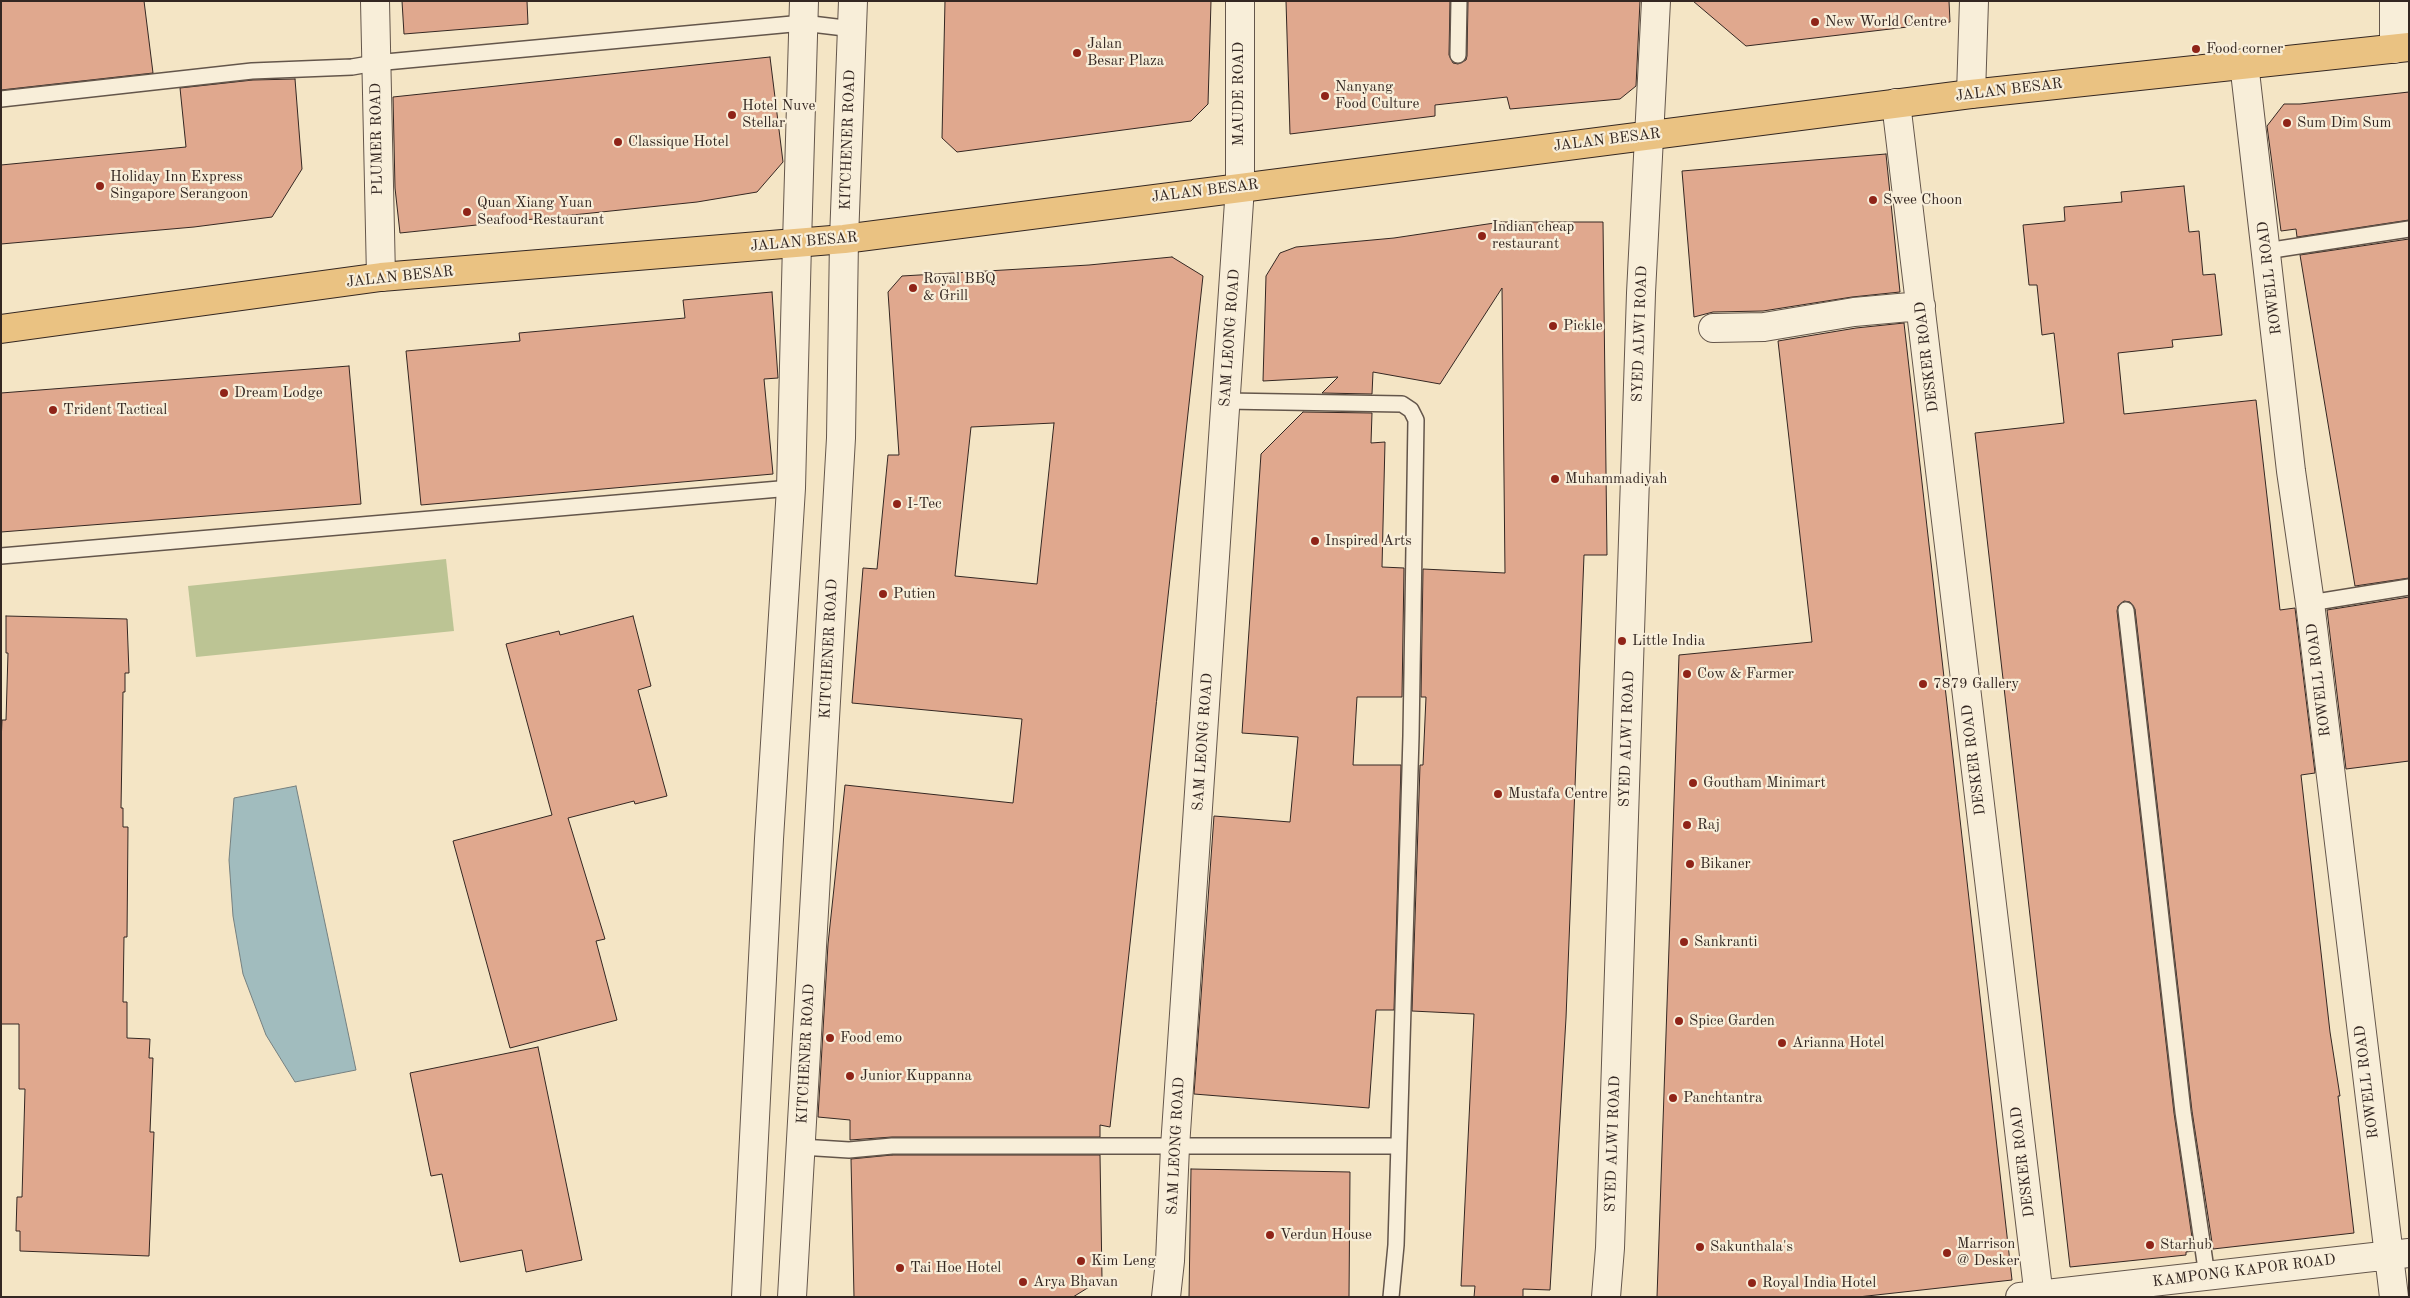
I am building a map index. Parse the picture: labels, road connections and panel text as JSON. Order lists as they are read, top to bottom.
{
  "streets": {
    "main road": ["JALAN BESAR"],
    "street": [
      "MAUDE ROAD",
      "PLUMER ROAD",
      "KITCHENER ROAD",
      "ROWELL ROAD",
      "SYED ALWI ROAD",
      "SAM LEONG ROAD",
      "DESKER ROAD",
      "KAMPONG KAPOR ROAD"
    ]
  },
  "crossings": [
    ["JALAN BESAR", "MAUDE ROAD"],
    ["JALAN BESAR", "PLUMER ROAD"],
    ["JALAN BESAR", "KITCHENER ROAD"],
    ["JALAN BESAR", "ROWELL ROAD"],
    ["JALAN BESAR", "SYED ALWI ROAD"],
    ["JALAN BESAR", "SAM LEONG ROAD"],
    ["JALAN BESAR", "DESKER ROAD"],
    ["MAUDE ROAD", "SAM LEONG ROAD"],
    ["ROWELL ROAD", "KAMPONG KAPOR ROAD"],
    ["DESKER ROAD", "KAMPONG KAPOR ROAD"]
  ],
  "places": [
    "New World Centre",
    "Food corner",
    "Jalan Besar Plaza",
    "Nanyang Food Culture",
    "Hotel Nuve Stellar",
    "Sum Dim Sum",
    "Classique Hotel",
    "Holiday Inn Express Singapore Serangoon",
    "Swee Choon",
    "Quan Xiang Yuan Seafood Restaurant",
    "Indian cheap restaurant",
    "Royal BBQ & Grill",
    "Pickle",
    "Dream Lodge",
    "Trident Tactical",
    "Muhammadiyah",
    "I-Tec",
    "Inspired Arts",
    "Putien",
    "Little India",
    "Cow & Farmer",
    "7879 Gallery",
    "Goutham Minimart",
    "Mustafa Centre",
    "Raj",
    "Bikaner",
    "Sankranti",
    "Spice Garden",
    "Food emo",
    "Arianna Hotel",
    "Junior Kuppanna",
    "Panchtantra",
    "Verdun House",
    "Starhub",
    "Sakunthala's",
    "Marrison @ Desker",
    "Kim Leng",
    "Tai Hoe Hotel",
    "Arya Bhavan",
    "Royal India Hotel"
  ]
}
